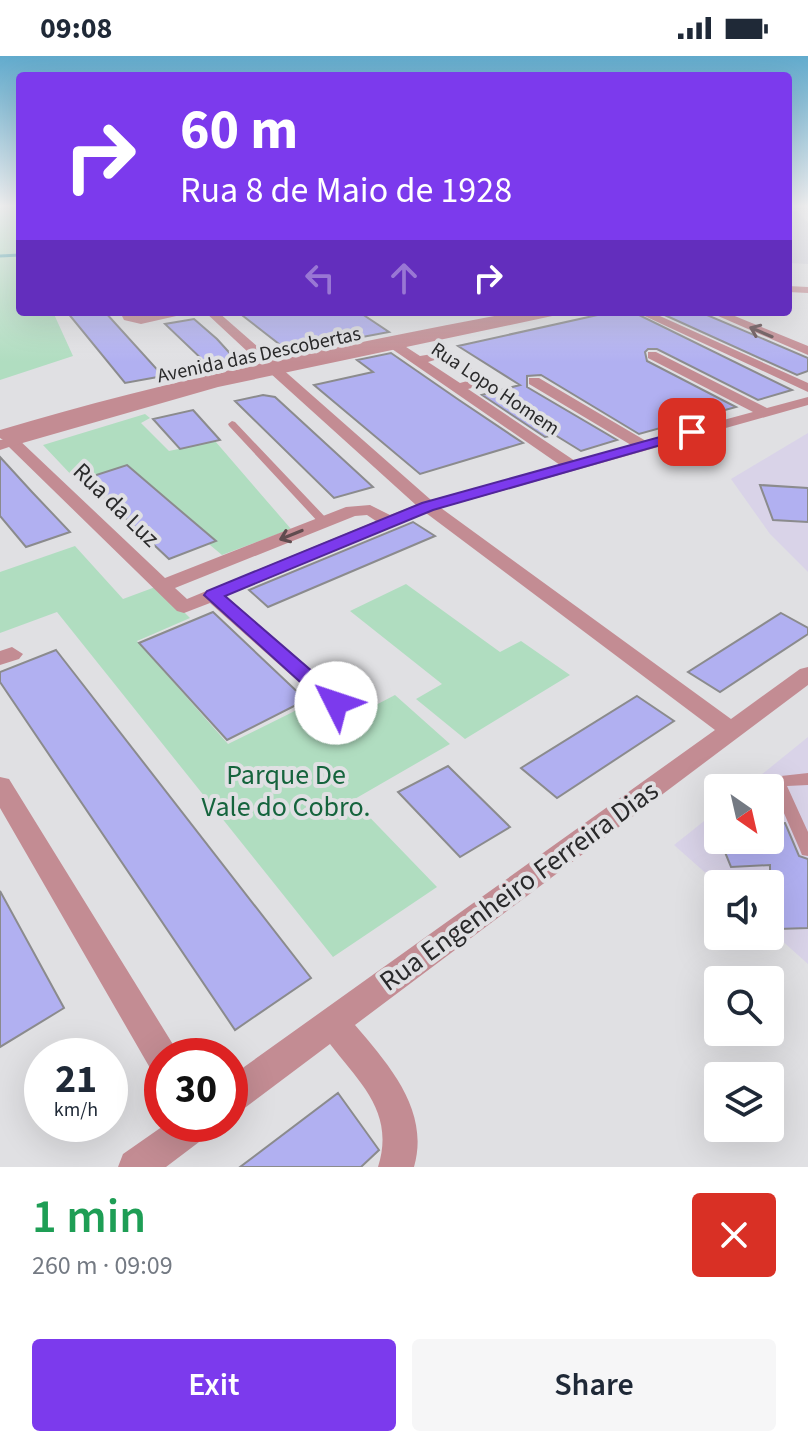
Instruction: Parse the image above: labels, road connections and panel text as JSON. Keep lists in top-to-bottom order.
{
  "streets": {
    "street": [
      "Avenida das Descobertas",
      "Rua Lopo Homem",
      "Rua da Luz",
      "Rua Engenheiro Ferreira Dias"
    ]
  },
  "crossings": [
    ["Avenida das Descobertas", "Rua Lopo Homem"],
    ["Avenida das Descobertas", "Rua da Luz"]
  ],
  "parks": ["Parque De Vale do Cobro."],
  "north": "bottom right",
  "page": {
    "status": "09:08",
    "turn": ["60 m", "Rua 8 de Maio de 1928"],
    "speed": "21 km/h",
    "limit": "30",
    "heading": ["1 min", "260 m · 09:09"],
    "buttons": ["Exit", "Share"]
  }
}
